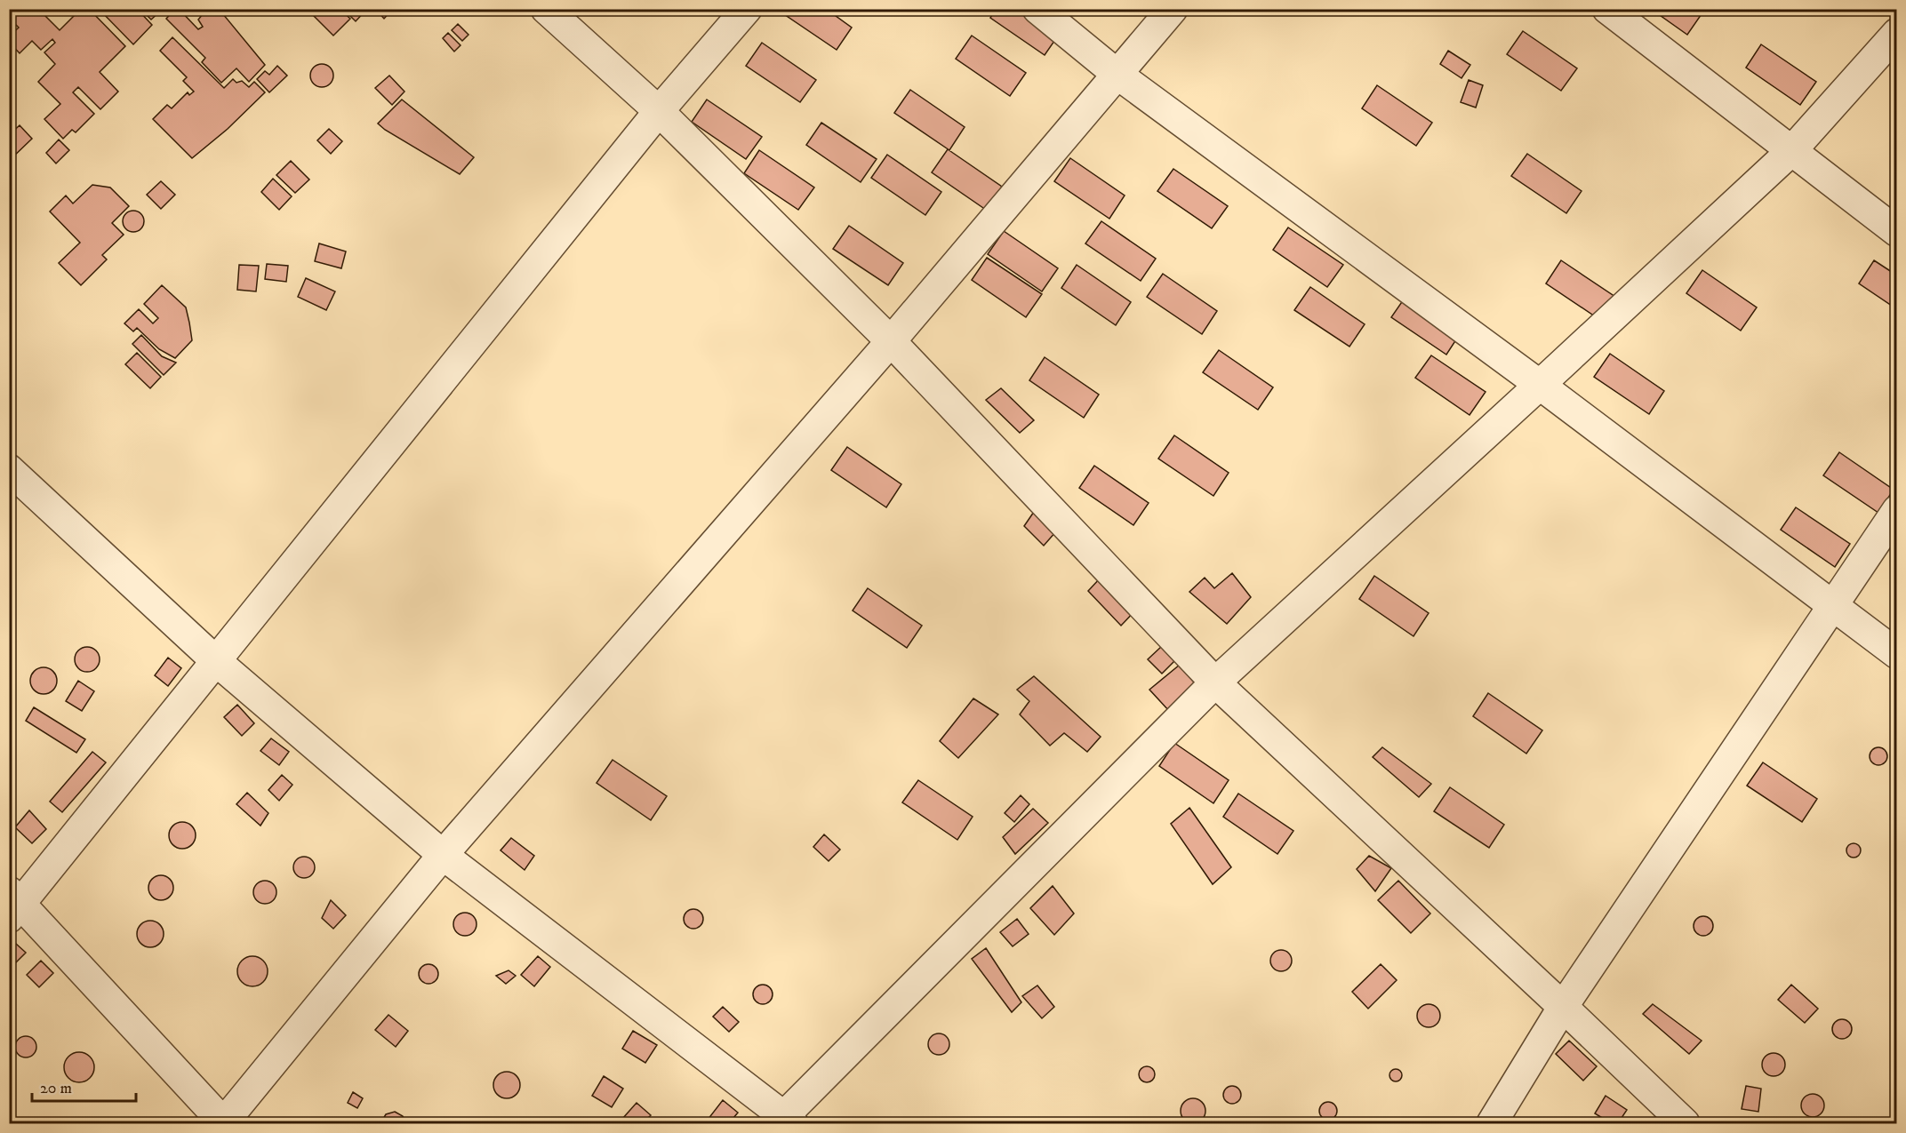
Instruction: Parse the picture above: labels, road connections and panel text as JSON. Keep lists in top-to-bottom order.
{
  "scale_bar": "20 m"
}
